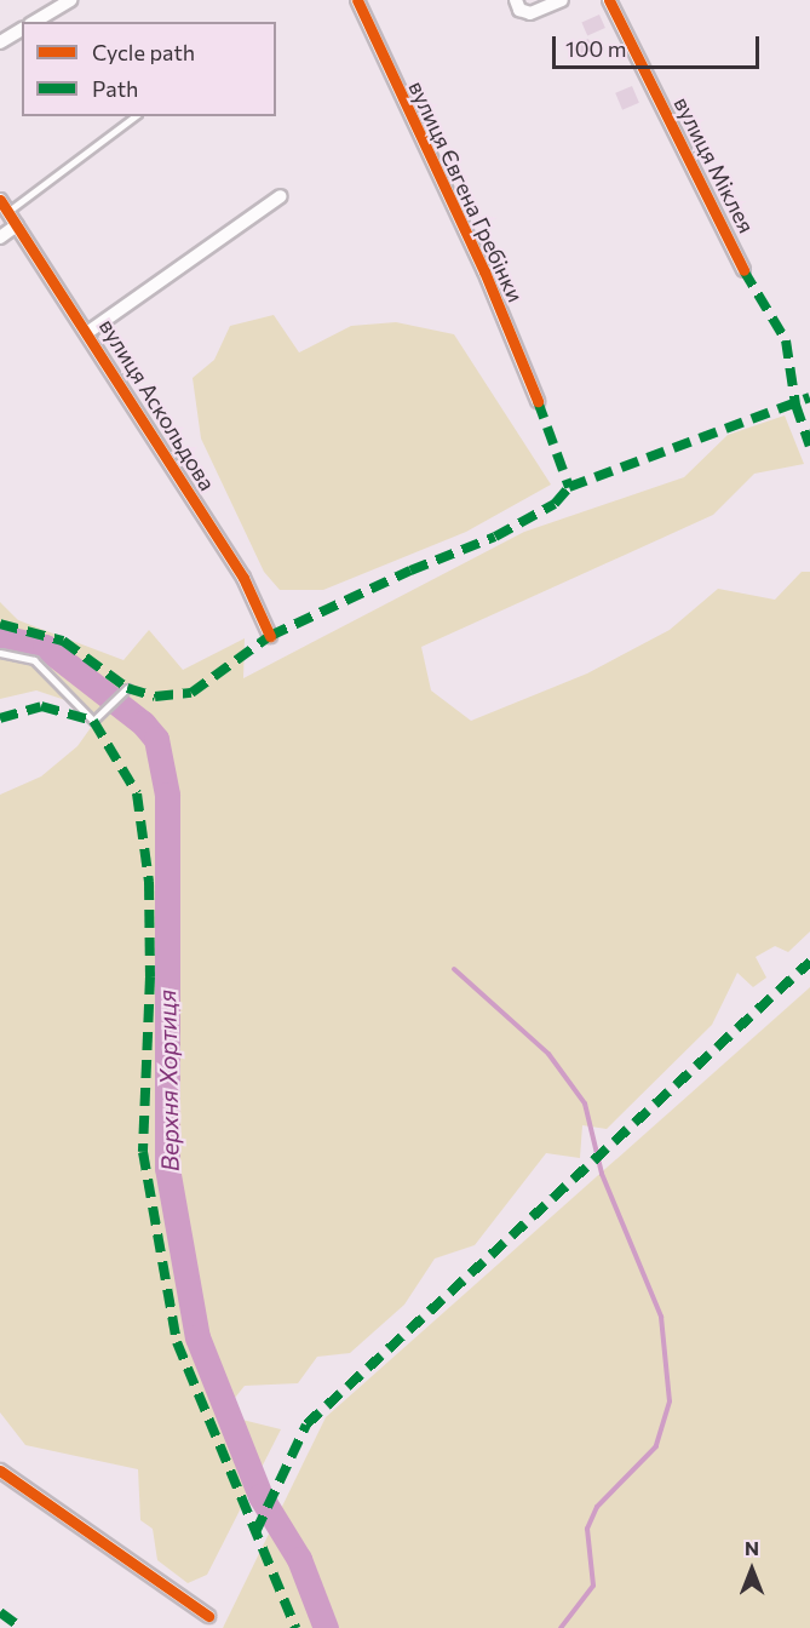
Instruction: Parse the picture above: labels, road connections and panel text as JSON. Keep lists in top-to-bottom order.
{
  "streets": {
    "street": ["вулиця Міклея", "вулиця Євгена Гребінки", "вулиця Аскольдова"]
  },
  "water": ["Верхня Хортиця"],
  "legend": ["Cycle path", "Path"],
  "scale_bar": "100 m",
  "north": "top"
}
